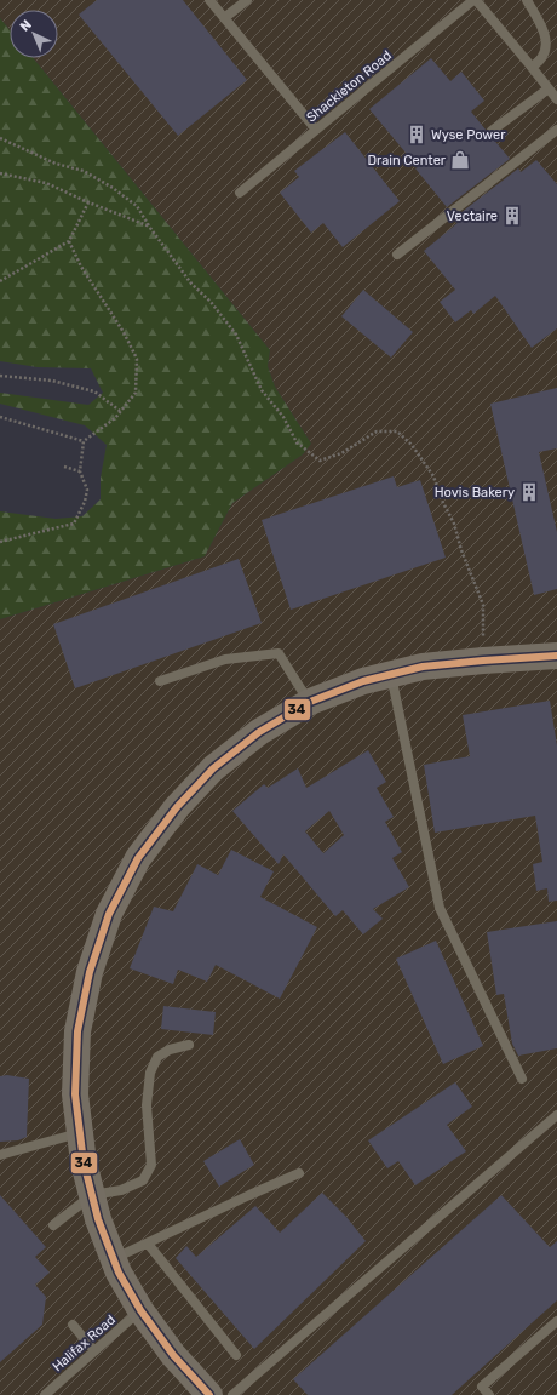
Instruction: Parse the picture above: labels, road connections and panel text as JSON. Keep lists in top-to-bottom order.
{
  "streets": {
    "lane": ["Shackleton Road", "Halifax Road"]
  },
  "places": {
    "building": ["Wyse Power", "Vectaire", "Hovis Bakery"],
    "shop": ["Drain Center"]
  },
  "lines": ["transit line 34"],
  "north": "top left"
}
